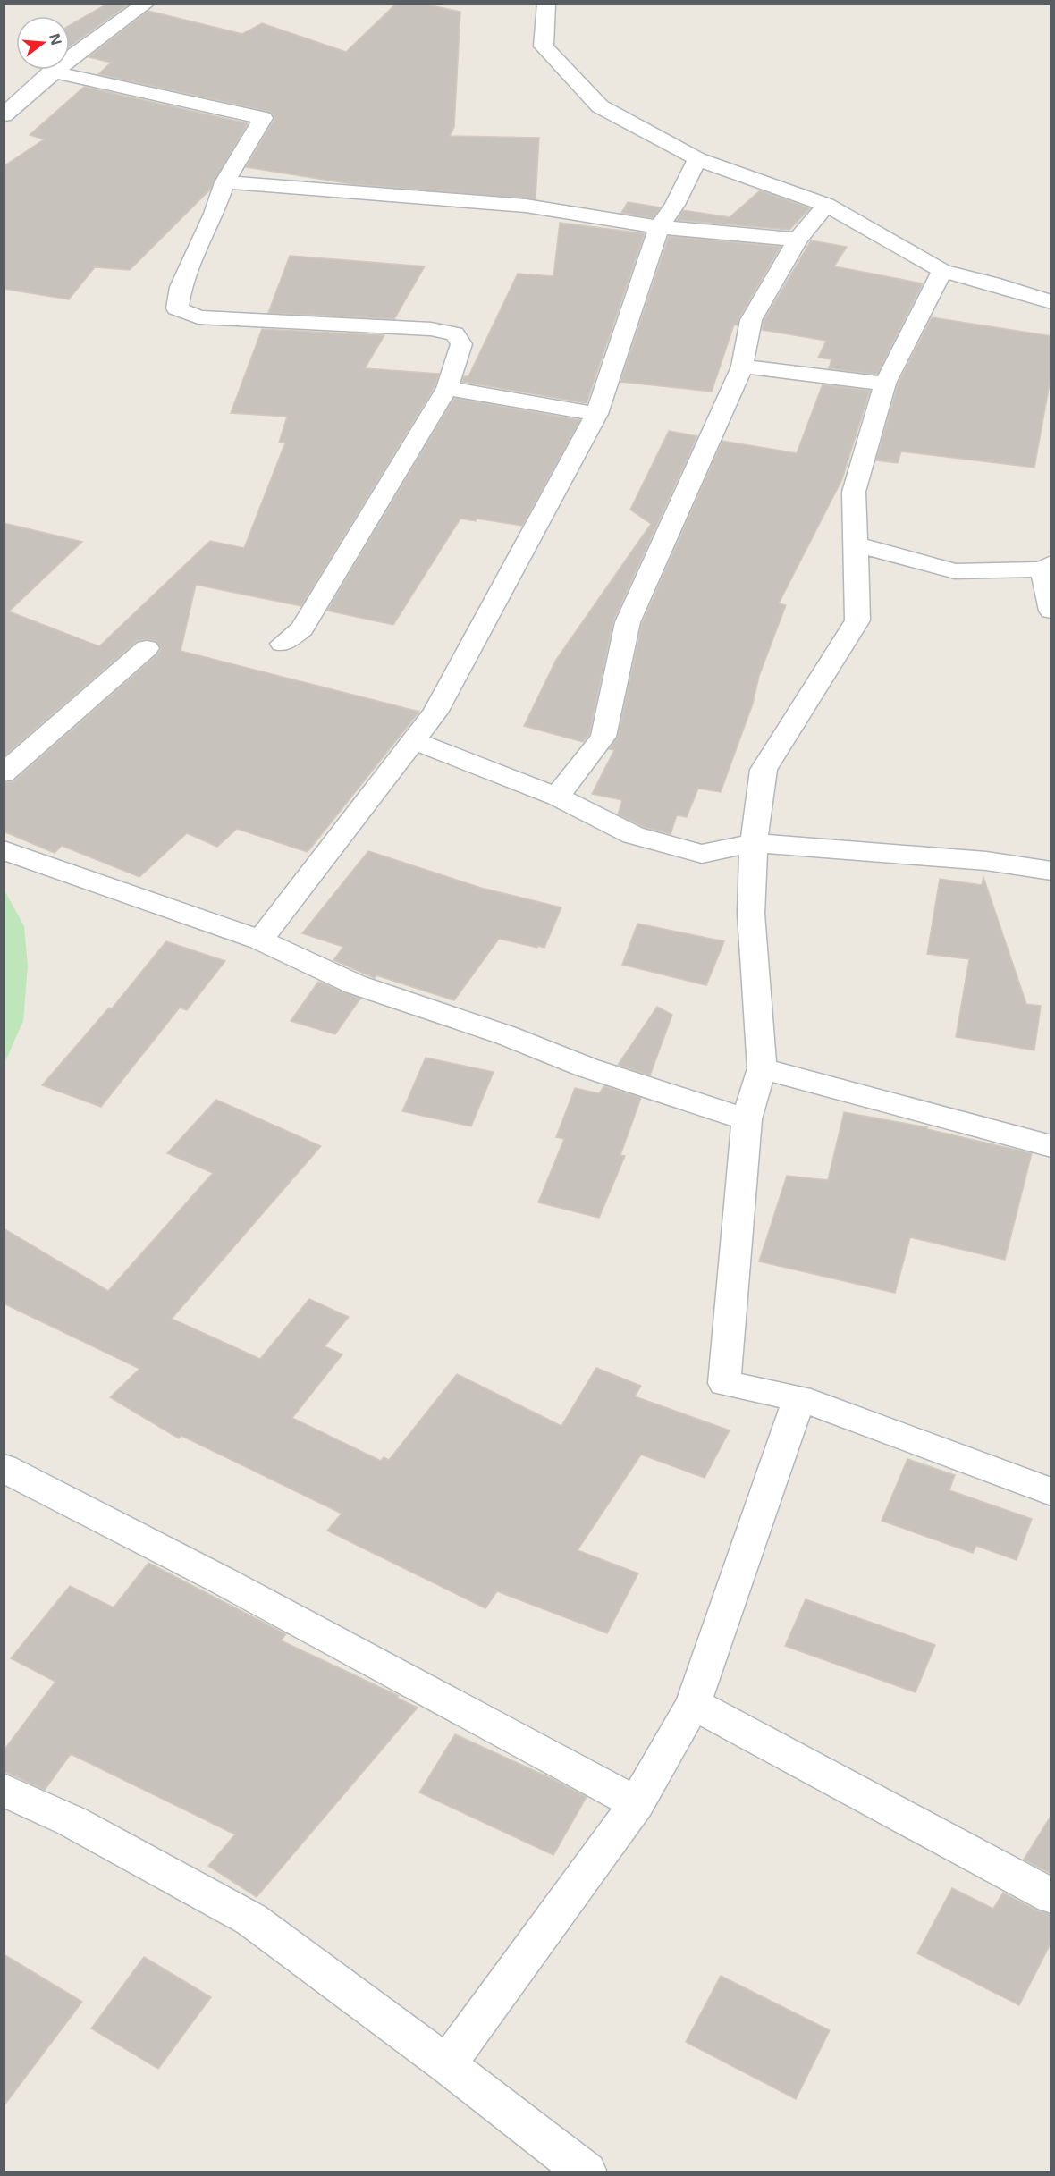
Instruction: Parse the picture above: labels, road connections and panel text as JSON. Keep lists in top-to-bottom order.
{
  "north": "right"
}
